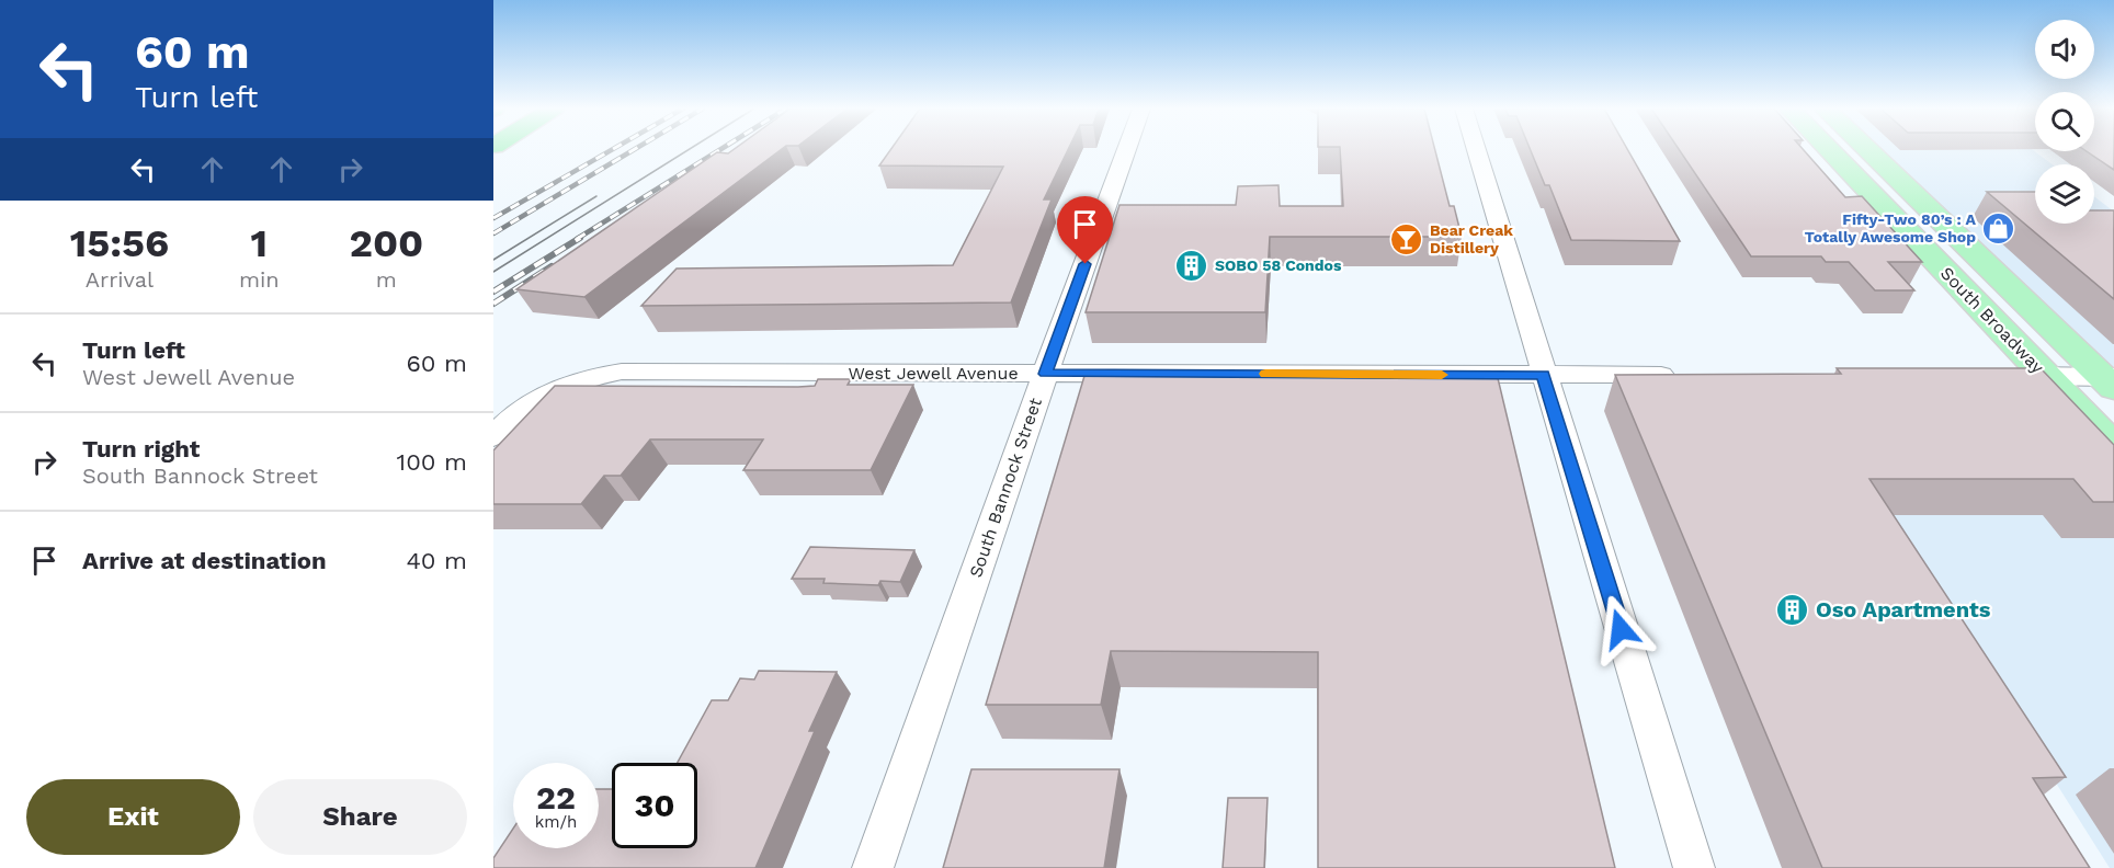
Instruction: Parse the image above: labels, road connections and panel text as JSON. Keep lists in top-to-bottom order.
{
  "streets": {
    "main road": ["South Broadway"],
    "street": ["West Jewell Avenue", "South Bannock Street"]
  },
  "crossings": [
    ["West Jewell Avenue", "South Bannock Street"]
  ],
  "places": {
    "shop": ["Fifty-Two 80’s : A Totally Awesome Shop"],
    "bar": ["Bear Creak Distillery"],
    "building": ["SOBO 58 Condos", "Oso Apartments"]
  },
  "page": {
    "turn": ["60 m", "Turn left"],
    "eta": [
      "15:56",
      "Arrival",
      "1",
      "min",
      "200",
      "m"
    ],
    "list": [
      {
        "name": "Turn left",
        "note": "West Jewell Avenue",
        "value": "60 m"
      },
      {
        "name": "Turn right",
        "note": "South Bannock Street",
        "value": "100 m"
      },
      {
        "name": "Arrive at destination",
        "value": "40 m"
      }
    ],
    "speed": "22 km/h",
    "limit": "30",
    "buttons": ["Exit", "Share"]
  }
}
